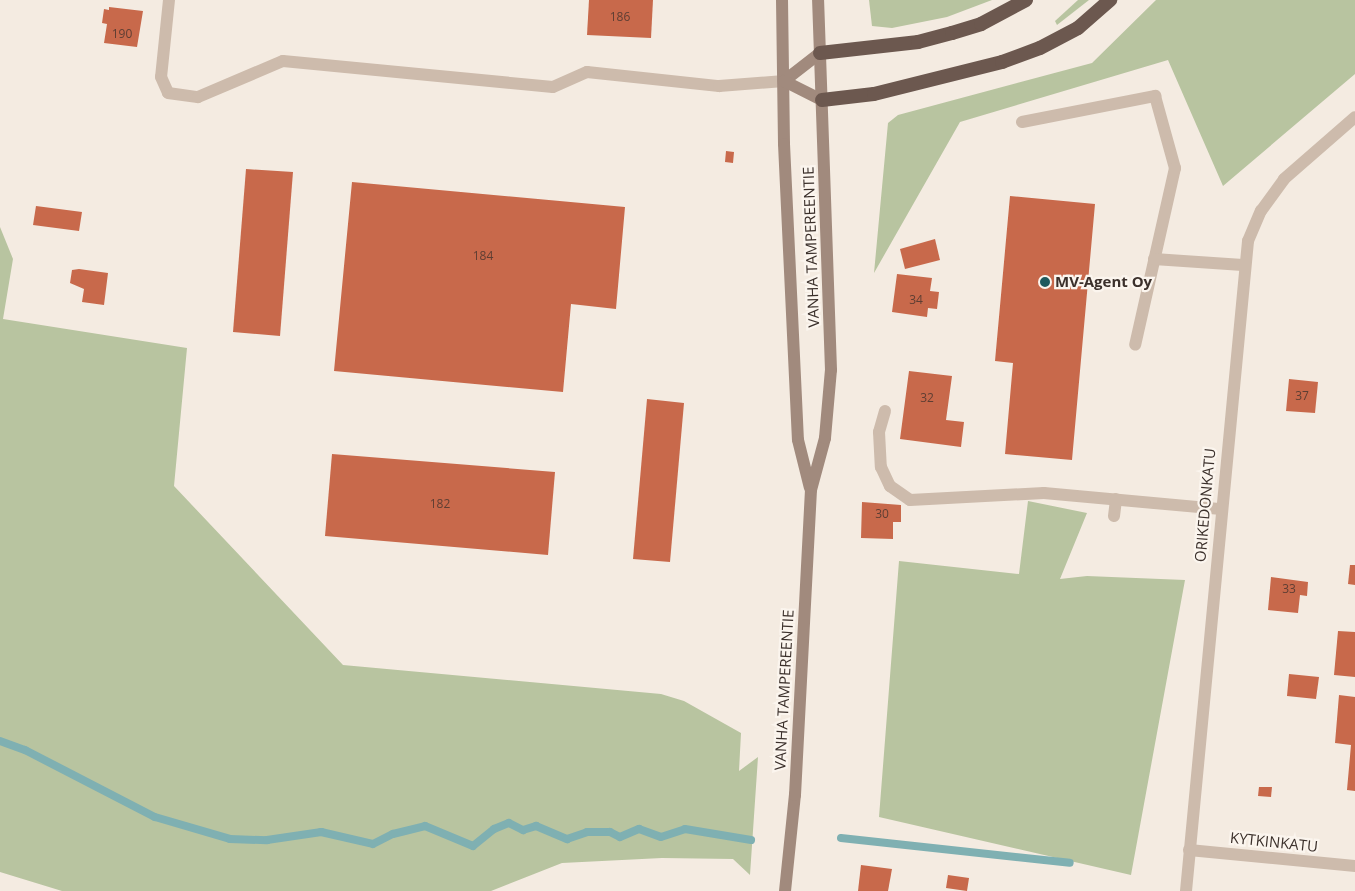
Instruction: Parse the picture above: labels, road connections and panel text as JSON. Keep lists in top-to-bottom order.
{
  "streets": {
    "main road": ["VANHA TAMPEREENTIE"],
    "street": ["ORIKEDONKATU", "KYTKINKATU"]
  },
  "crossings": [
    ["ORIKEDONKATU", "KYTKINKATU"]
  ],
  "places": ["MV-Agent Oy"],
  "house_numbers": [
    "186",
    "190",
    "184",
    "34",
    "37",
    "32",
    "182",
    "30",
    "33"
  ]
}
